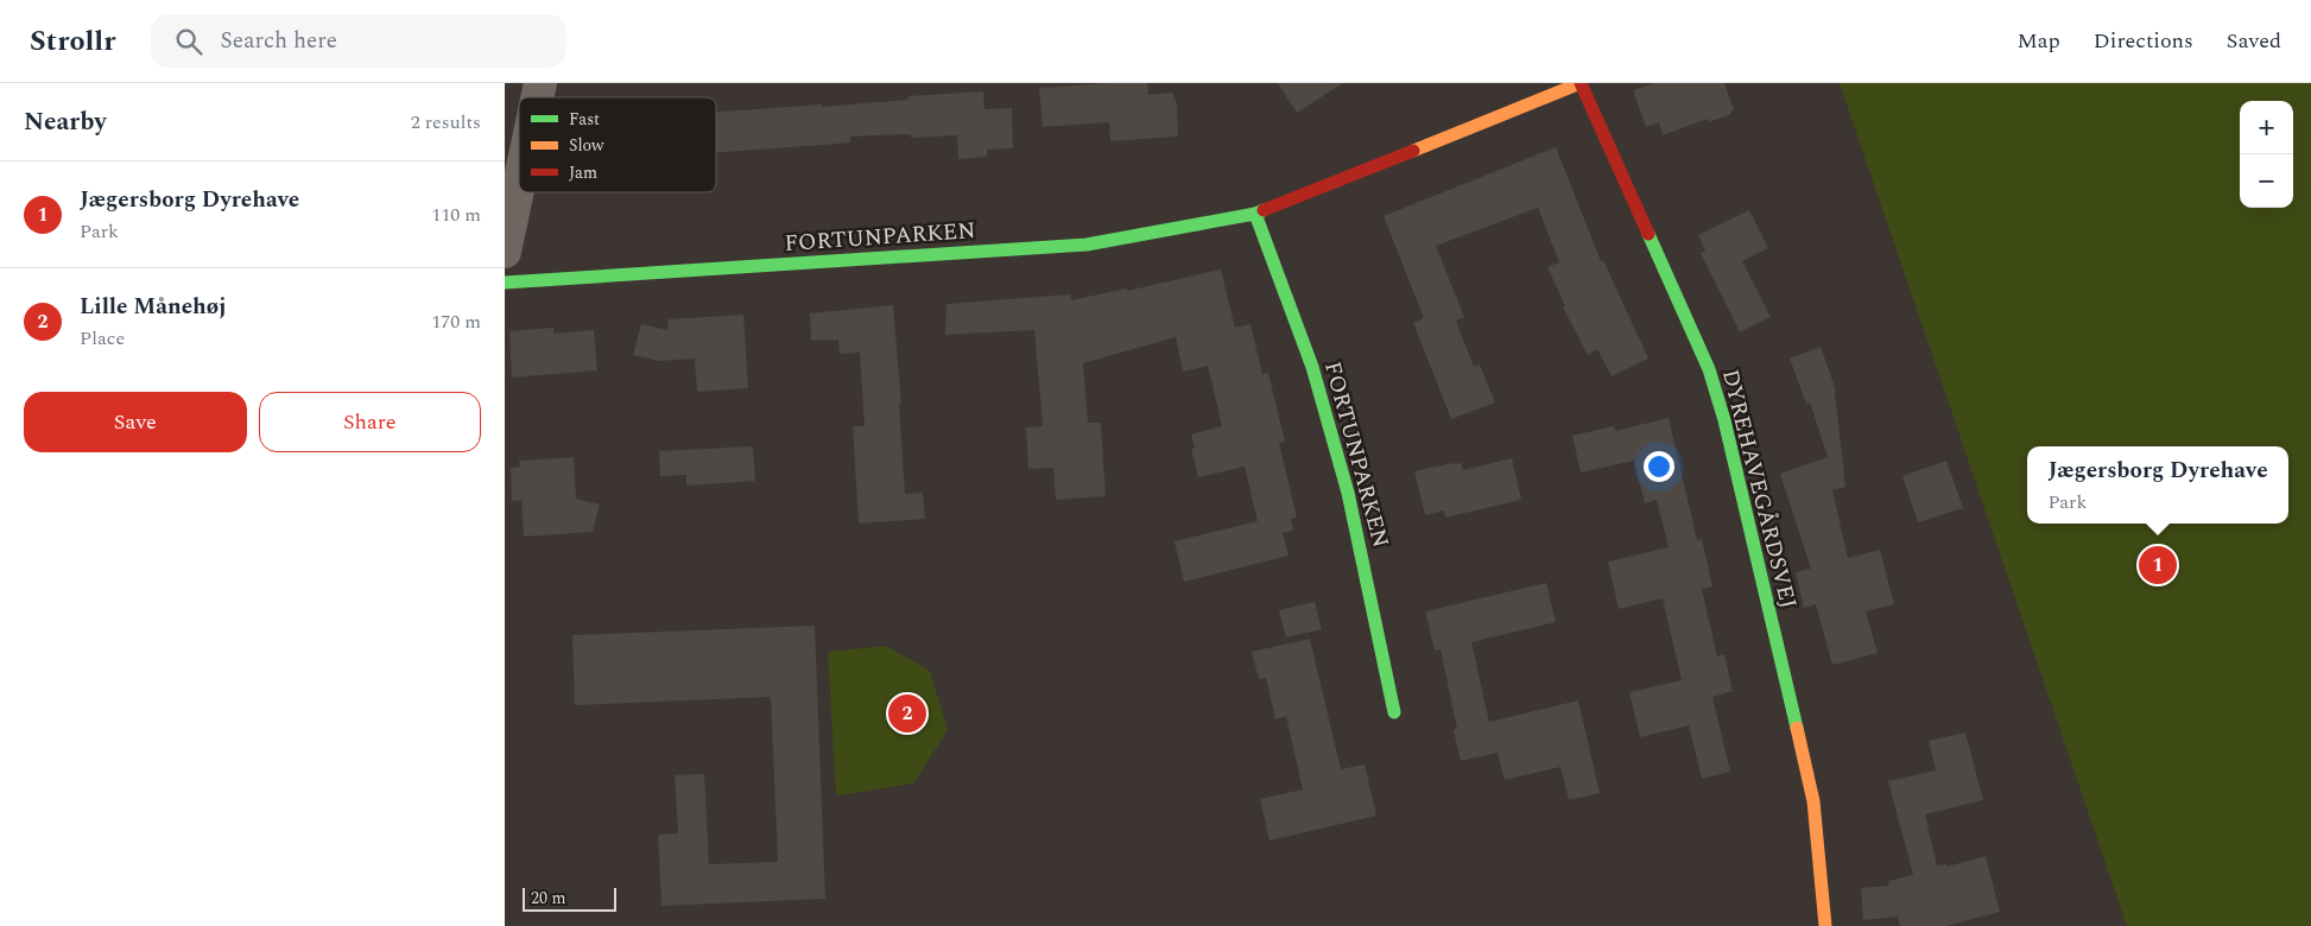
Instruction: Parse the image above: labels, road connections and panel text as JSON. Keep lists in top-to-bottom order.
{
  "streets": {
    "street": ["FORTUNPARKEN", "DYREHAVEGÅRDSVEJ"]
  },
  "crossings": [
    ["FORTUNPARKEN", "DYREHAVEGÅRDSVEJ"]
  ],
  "legend": ["Fast", "Slow", "Jam"],
  "scale_bar": "20 m",
  "page": {
    "header": "Strollr",
    "search": "Search here",
    "nav": ["Map", "Directions", "Saved"],
    "heading": ["Nearby", "2 results"],
    "map_buttons": ["+", "−"],
    "list": [
      {
        "mark": "1",
        "name": "Jægersborg Dyrehave",
        "note": "Park",
        "value": "110 m"
      },
      {
        "mark": "2",
        "name": "Lille Månehøj",
        "note": "Place",
        "value": "170 m"
      }
    ],
    "buttons": ["Save", "Share"],
    "popup": ["Jægersborg Dyrehave", "Park"],
    "pins": ["1", "2"],
    "scale": "20 m"
  }
}
